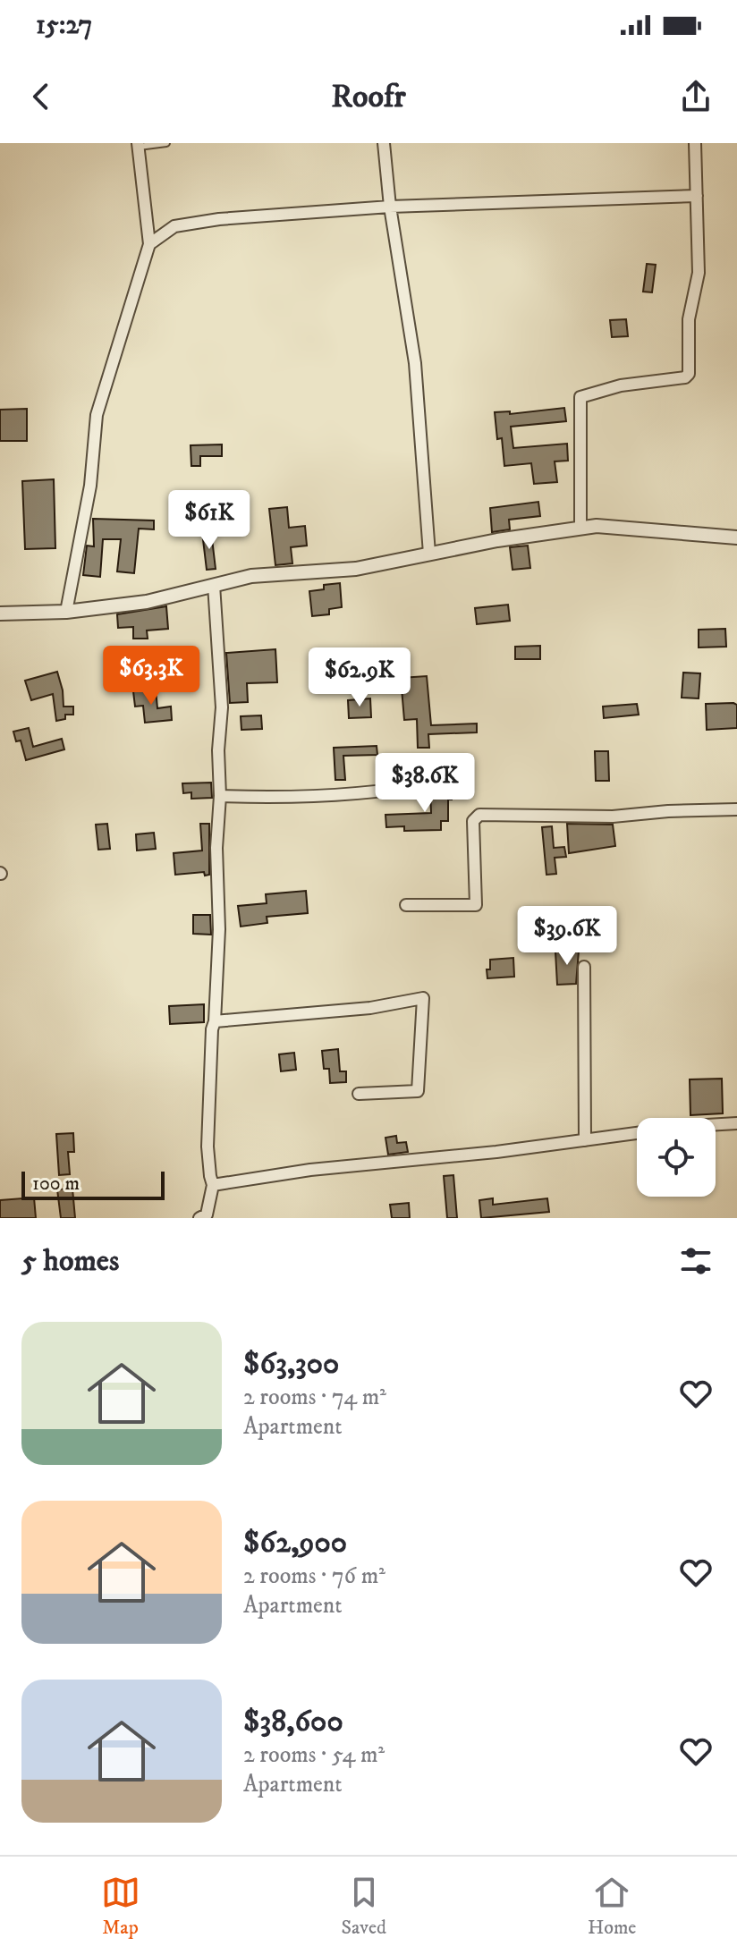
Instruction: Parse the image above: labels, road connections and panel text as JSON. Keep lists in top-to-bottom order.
{
  "scale_bar": "100 m",
  "page": {
    "status": "15:27",
    "header": "Roofr",
    "price": [
      "$61K",
      "$63.3K",
      "$62.9K",
      "$38.6K",
      "$39.6K"
    ],
    "scale": "100 m",
    "heading": "5 homes",
    "list": [
      {
        "name": "$63,300",
        "note": "2 rooms · 74 m² · Apartment"
      },
      {
        "name": "$62,900",
        "note": "2 rooms · 76 m² · Apartment"
      },
      {
        "name": "$38,600",
        "note": "2 rooms · 54 m² · Apartment"
      }
    ],
    "tabs": ["Map", "Saved", "Home"]
  }
}
